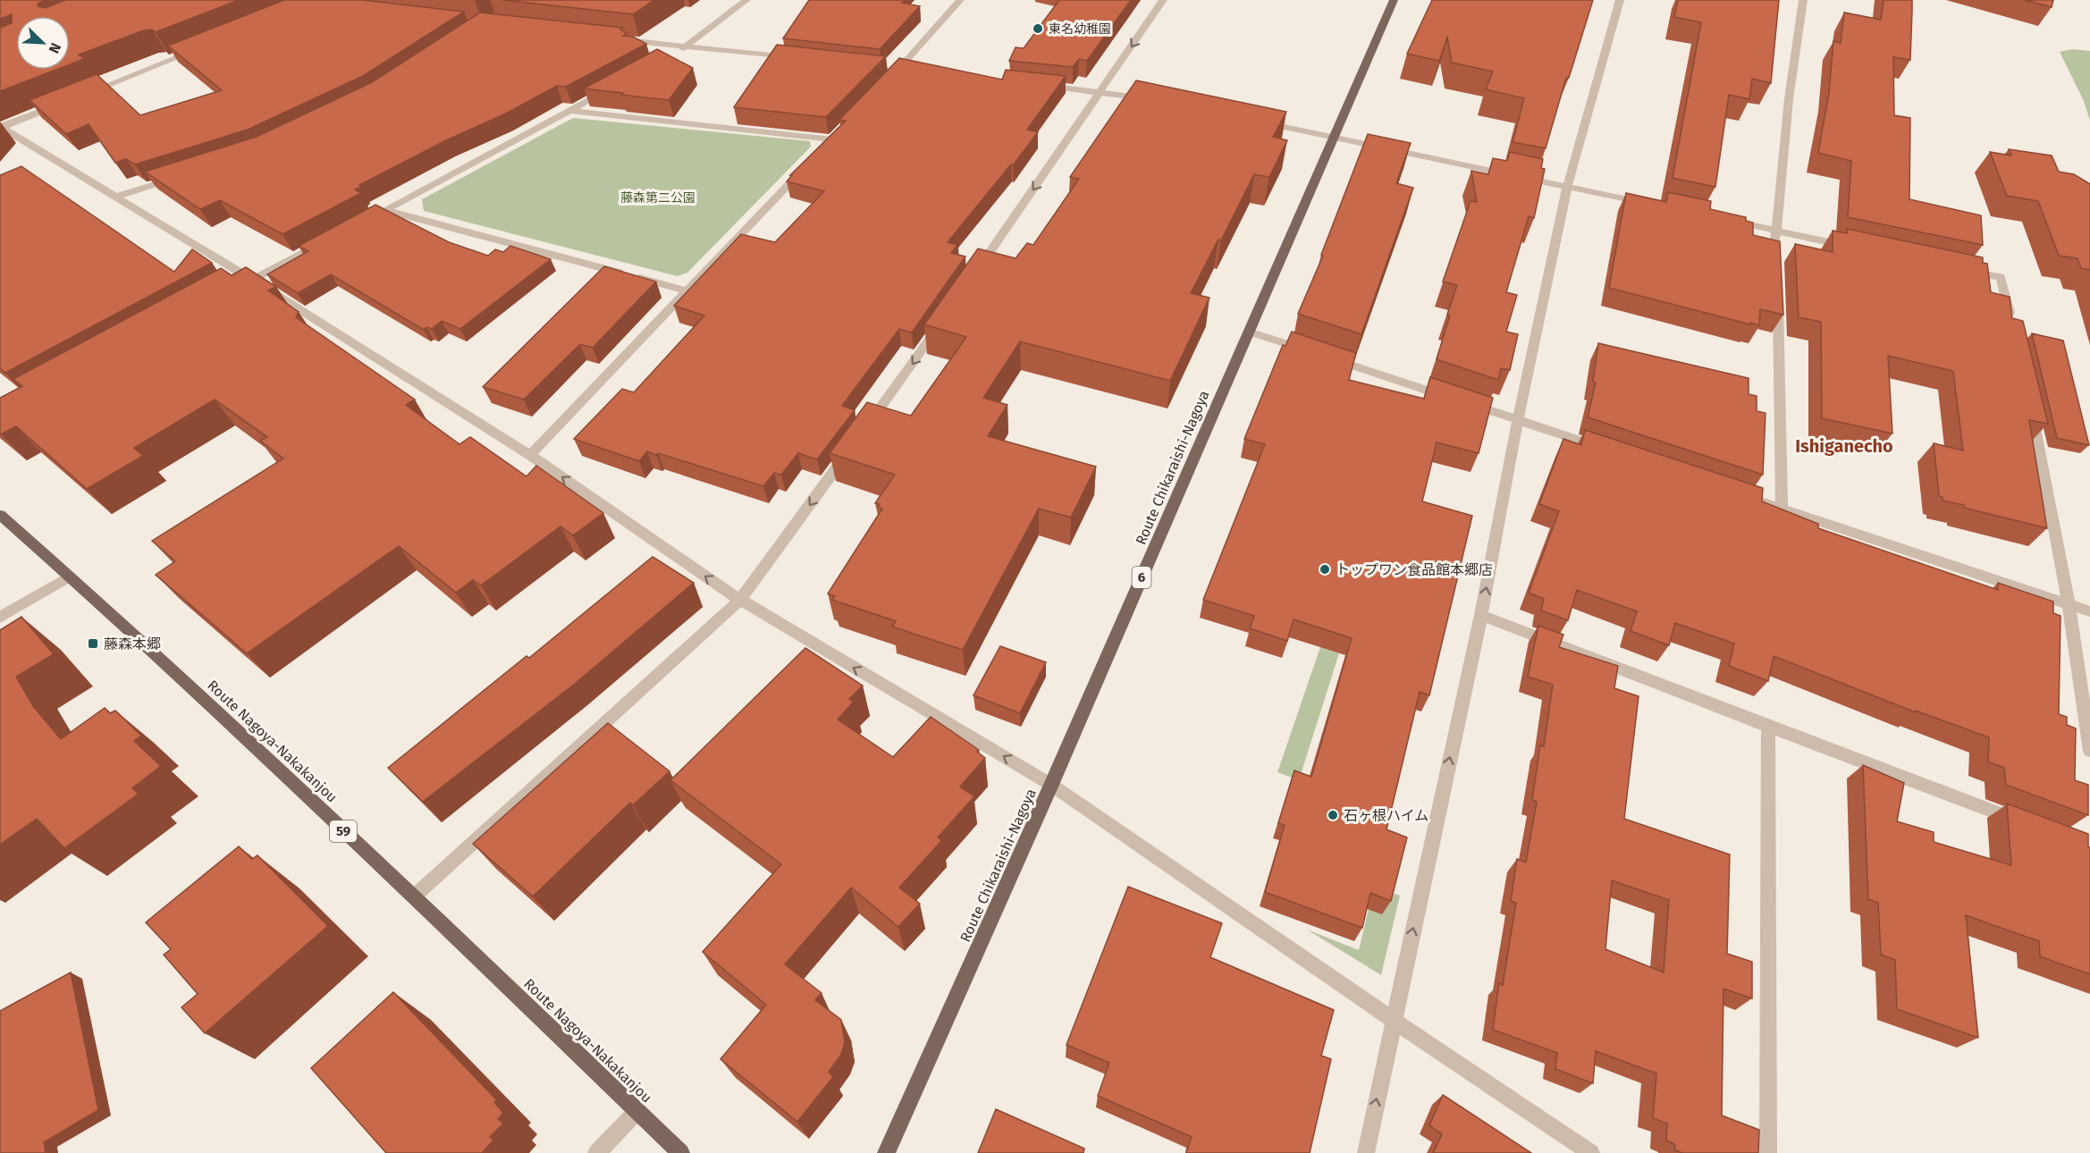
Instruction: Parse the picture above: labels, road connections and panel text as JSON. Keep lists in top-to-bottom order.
{
  "streets": {
    "main road": [
      "Route Chikaraishi-Nagoya",
      "6",
      "Route Nagoya-Nakakanjou",
      "59"
    ]
  },
  "districts": ["Ishiganecho"],
  "parks": ["藤森第二公園"],
  "places": {
    "other": ["東名幼稚園", "トップワン食品館本郷店", "石ヶ根ハイム"],
    "transit": ["藤森本郷"]
  },
  "north": "bottom right"
}
